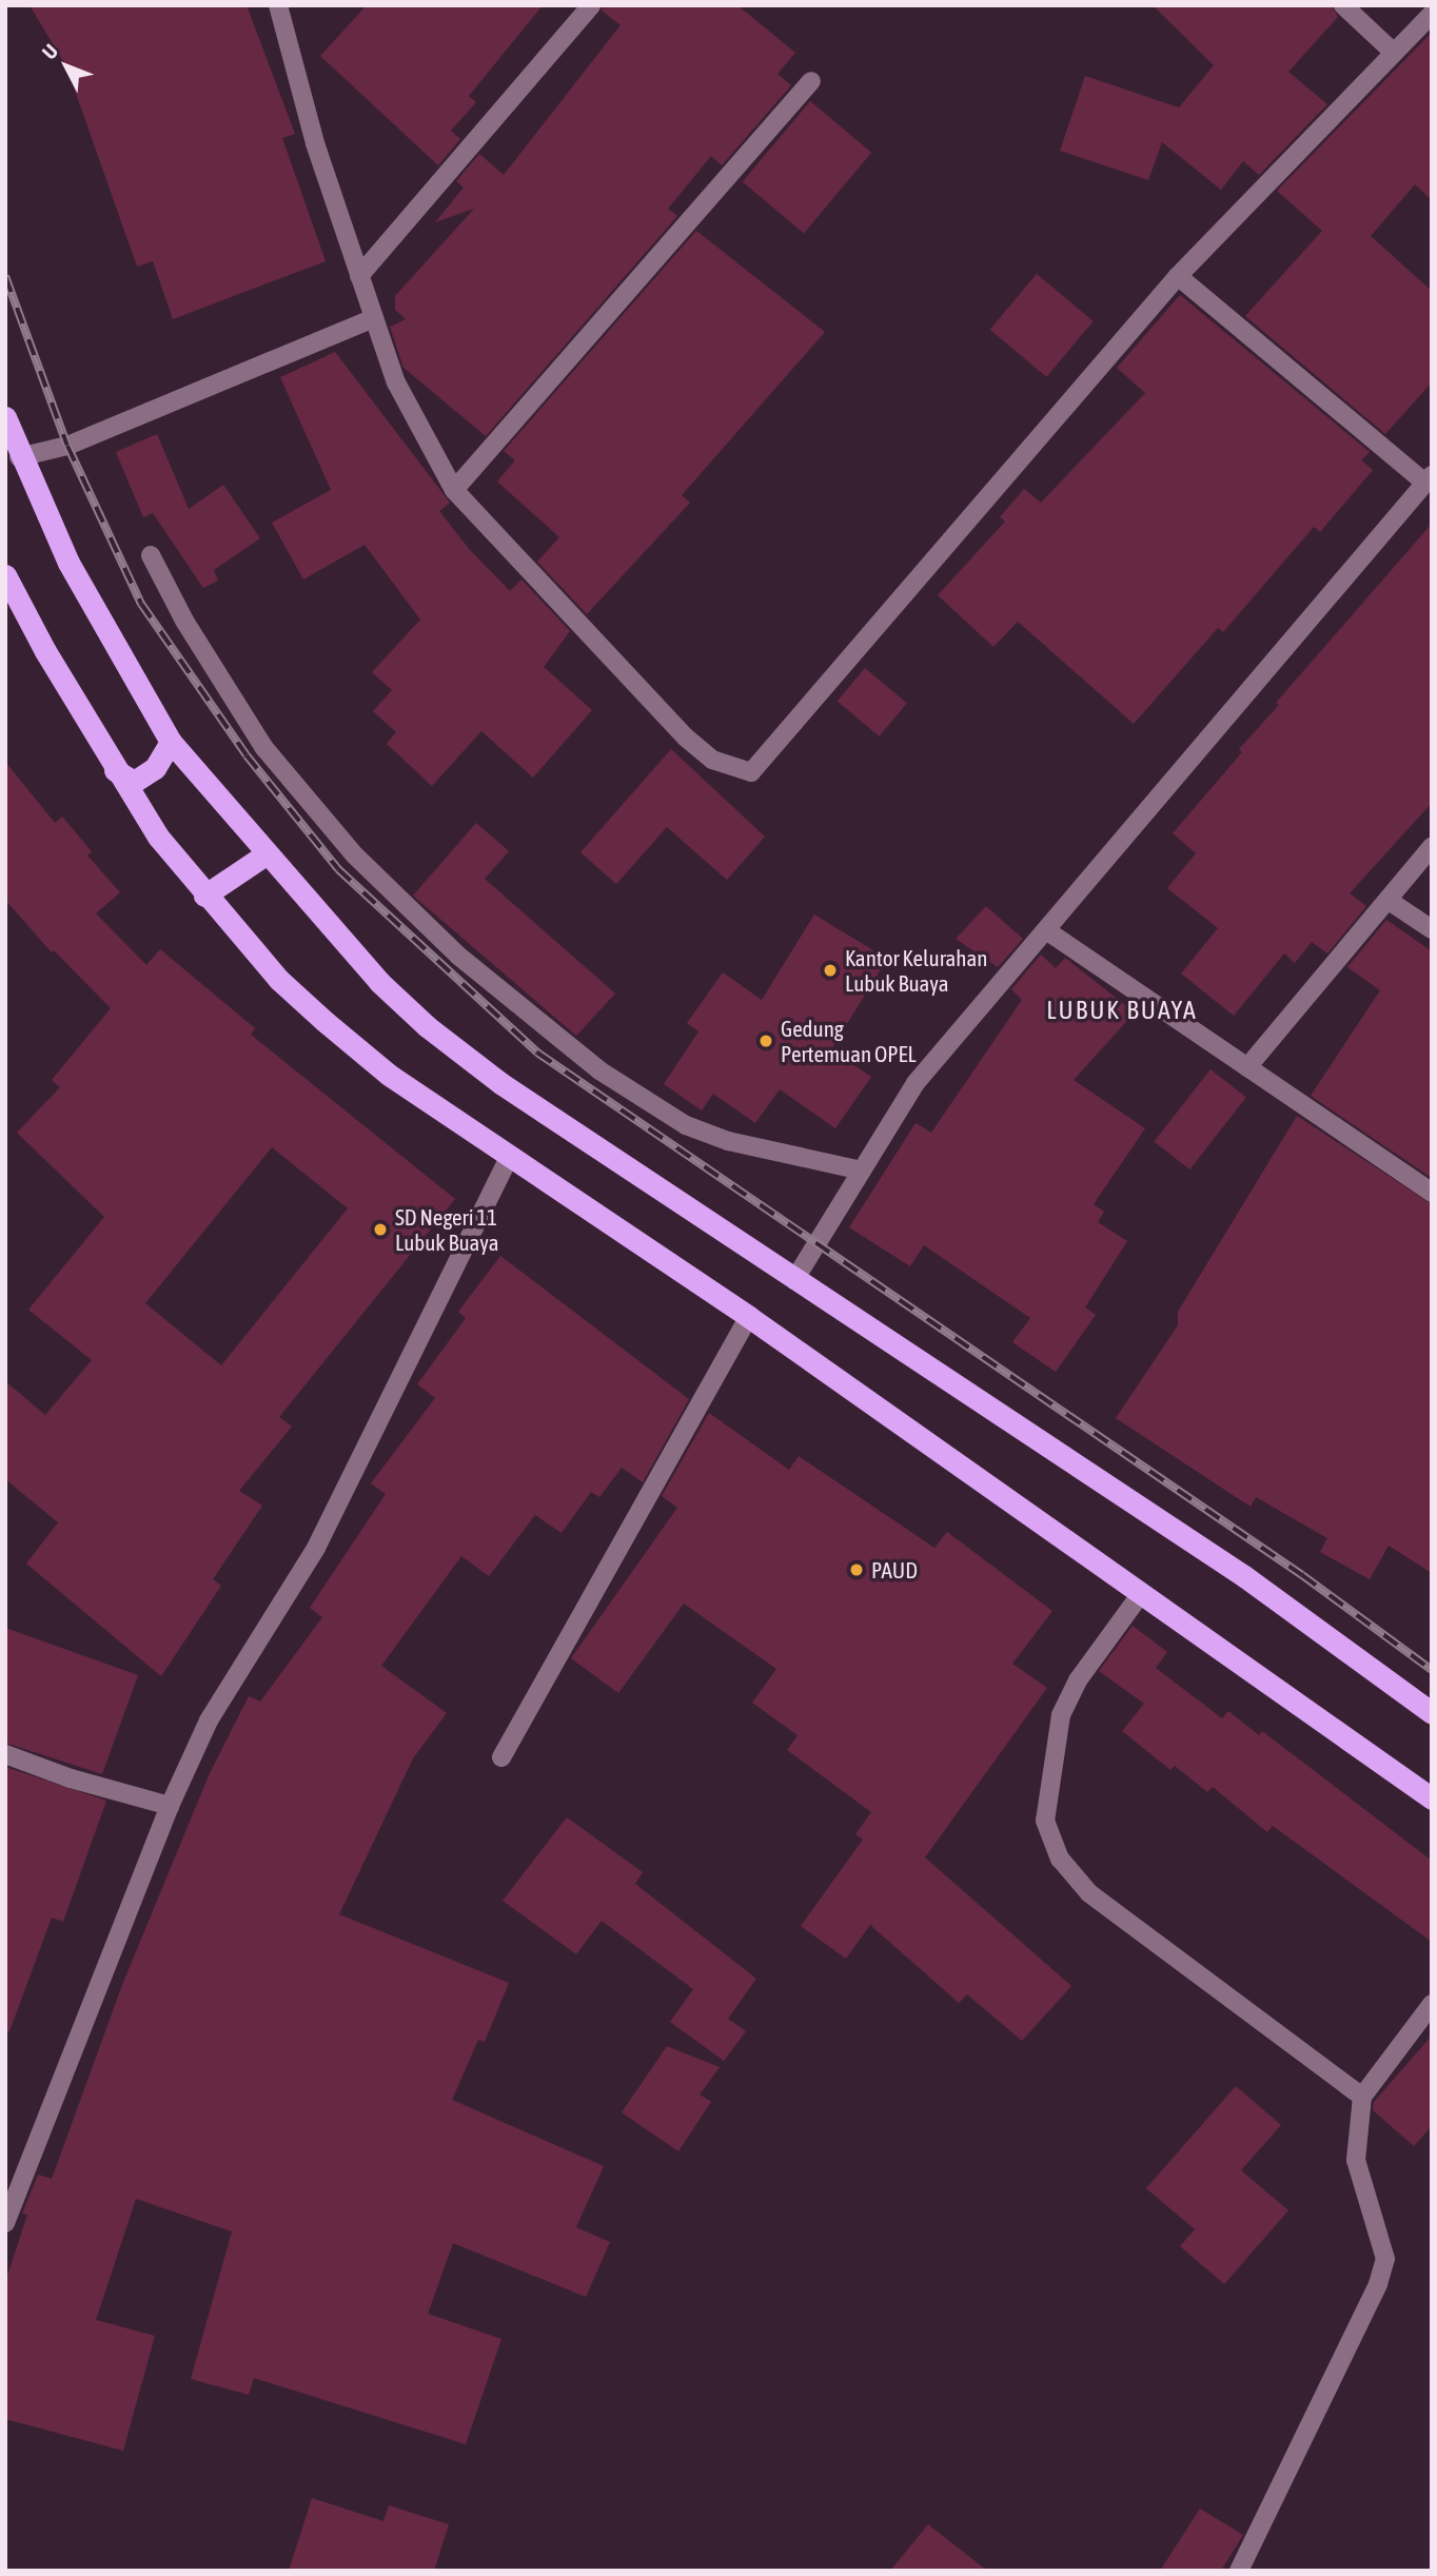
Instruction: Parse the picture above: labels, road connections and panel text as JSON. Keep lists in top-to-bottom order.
{
  "districts": ["LUBUK BUAYA"],
  "places": [
    "Kantor Kelurahan Lubuk Buaya",
    "Gedung Pertemuan OPEL",
    "SD Negeri 11 Lubuk Buaya",
    "PAUD"
  ],
  "north": "top left"
}
